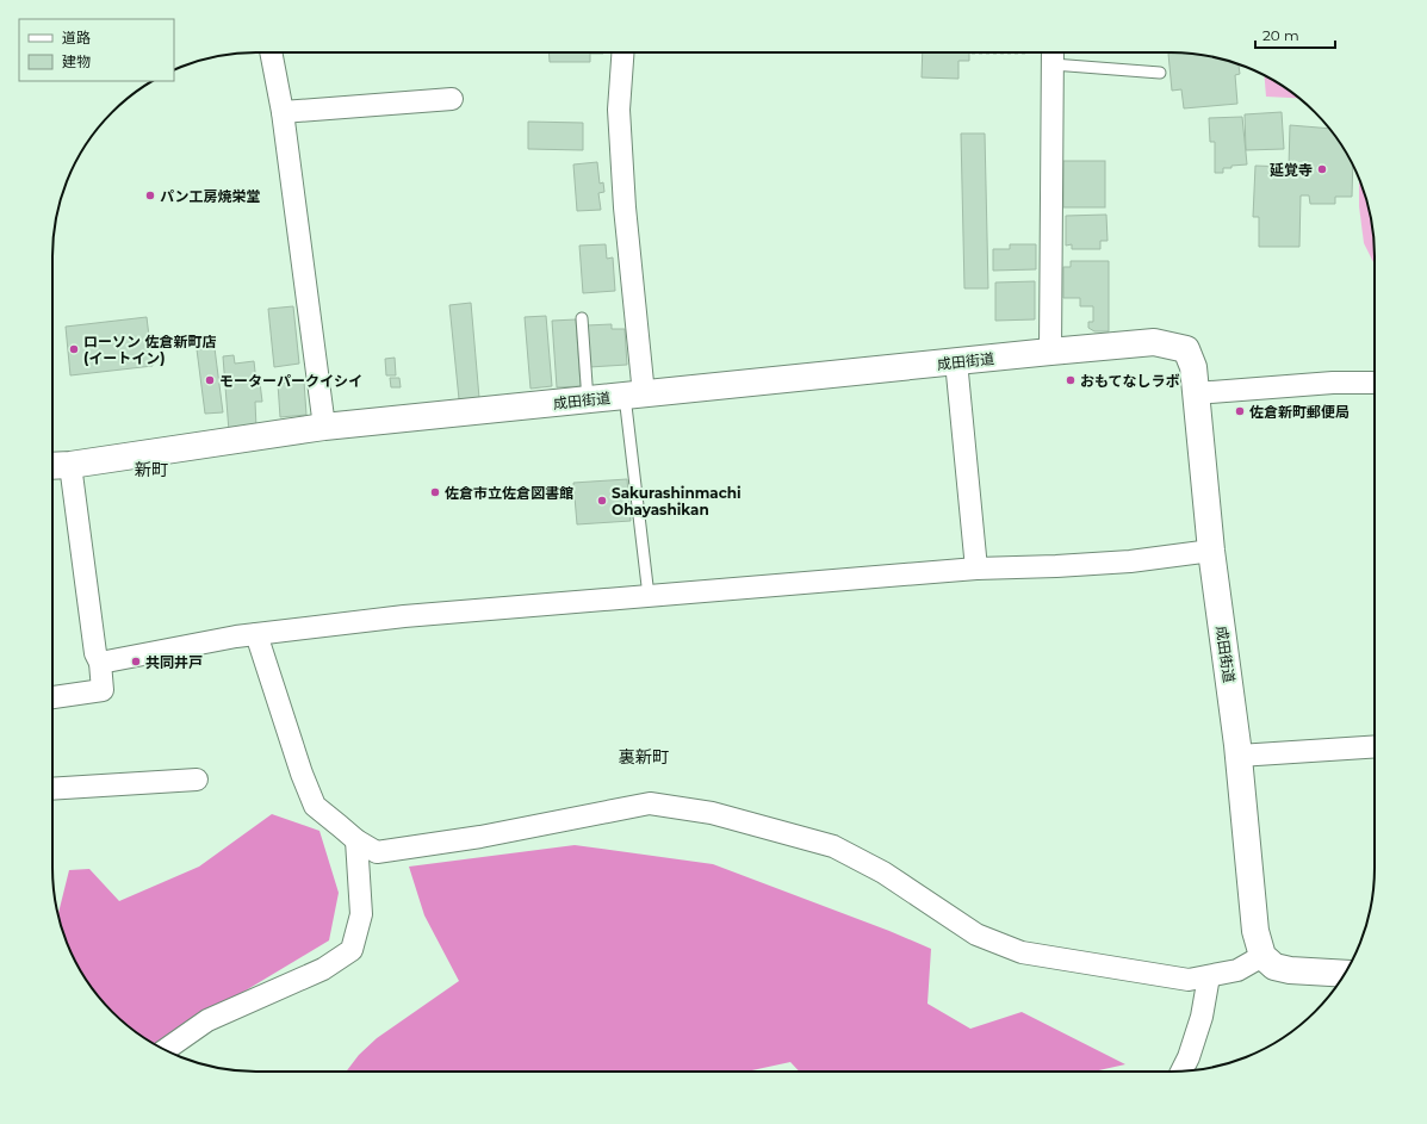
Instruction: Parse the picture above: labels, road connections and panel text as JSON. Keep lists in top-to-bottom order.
{
  "streets": {
    "street": ["成田街道"]
  },
  "districts": ["新町", "裏新町"],
  "places": [
    "延覚寺",
    "パン工房焼栄堂",
    "ローソン 佐倉新町店 (イートイン)",
    "モーターパークイシイ",
    "おもてなしラボ",
    "佐倉新町郵便局",
    "佐倉市立佐倉図書館",
    "Sakurashinmachi Ohayashikan",
    "共同井戸"
  ],
  "legend": ["道路", "建物"],
  "scale_bar": "20 m"
}
